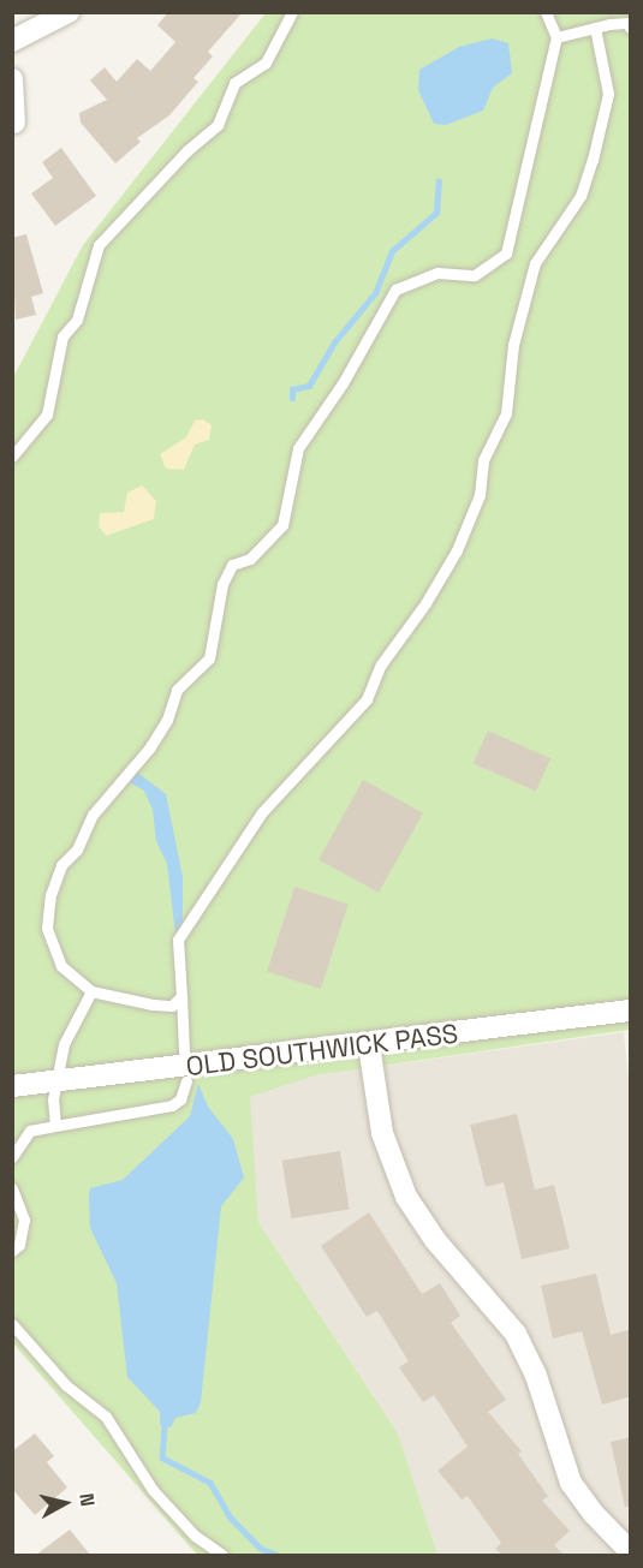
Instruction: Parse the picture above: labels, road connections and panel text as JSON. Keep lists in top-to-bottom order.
{
  "streets": {
    "street": ["OLD SOUTHWICK PASS"]
  },
  "north": "right"
}
